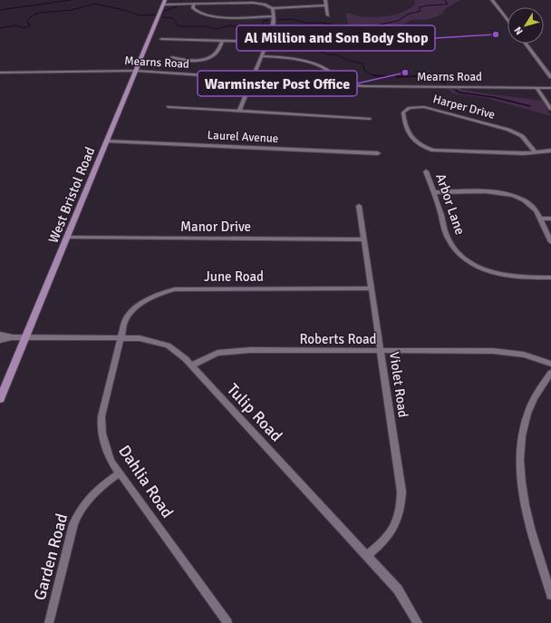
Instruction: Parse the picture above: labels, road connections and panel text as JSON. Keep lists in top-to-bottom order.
{
  "streets": {
    "main road": ["West Bristol Road"],
    "street": [
      "Mearns Road",
      "Harper Drive",
      "Laurel Avenue",
      "Arbor Lane",
      "Manor Drive",
      "June Road",
      "Roberts Road",
      "Violet Road",
      "Tulip Road",
      "Dahlia Road",
      "Garden Road"
    ]
  },
  "crossings": [
    ["Mearns Road", "West Bristol Road"],
    ["Laurel Avenue", "West Bristol Road"],
    ["West Bristol Road", "Manor Drive"],
    ["West Bristol Road", "Tulip Road"],
    ["Manor Drive", "Violet Road"],
    ["June Road", "Violet Road"],
    ["June Road", "Tulip Road"],
    ["June Road", "Dahlia Road"],
    ["Roberts Road", "Violet Road"],
    ["Roberts Road", "Tulip Road"],
    ["Violet Road", "Tulip Road"],
    ["Tulip Road", "Dahlia Road"],
    ["Dahlia Road", "Garden Road"]
  ],
  "places": ["Al Million and Son Body Shop", "Warminster Post Office"],
  "north": "bottom left"
}
